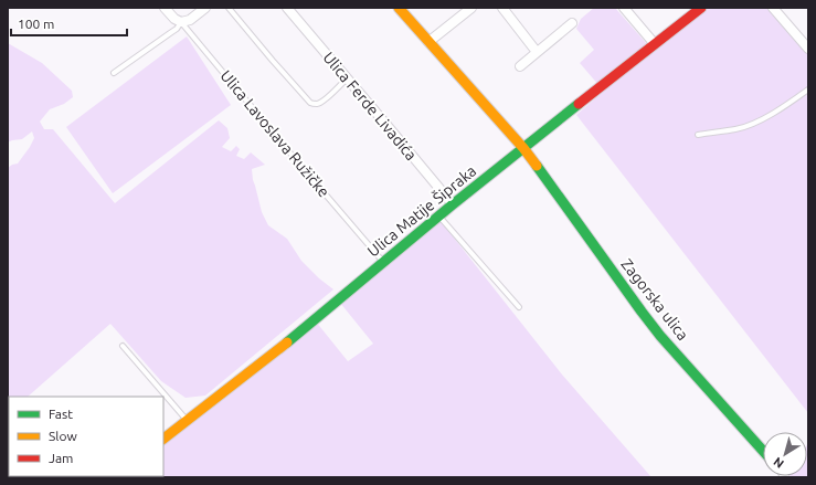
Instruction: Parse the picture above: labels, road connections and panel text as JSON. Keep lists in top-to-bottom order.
{
  "streets": {
    "street": [
      "Ulica Ferde Livadića",
      "Ulica Lavoslava Ružičke",
      "Ulica Matije Šipraka",
      "Zagorska ulica"
    ]
  },
  "crossings": [
    ["Ulica Ferde Livadića", "Ulica Matije Šipraka"],
    ["Ulica Lavoslava Ružičke", "Ulica Matije Šipraka"],
    ["Ulica Matije Šipraka", "Zagorska ulica"]
  ],
  "legend": ["Fast", "Slow", "Jam"],
  "scale_bar": "100 m",
  "north": "bottom left"
}
